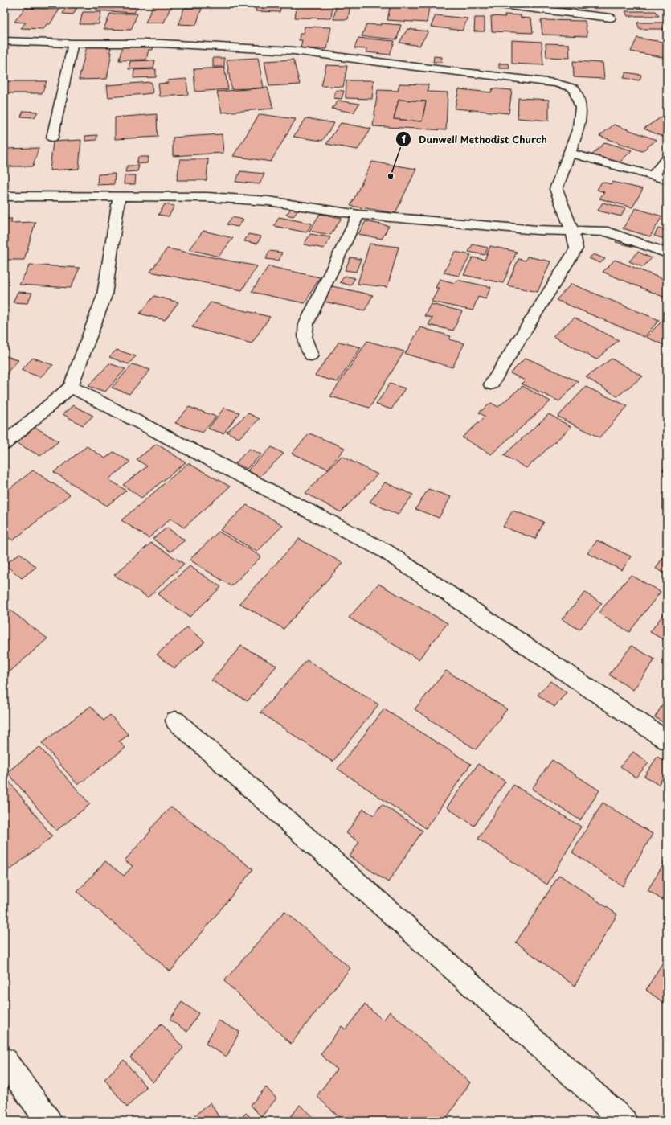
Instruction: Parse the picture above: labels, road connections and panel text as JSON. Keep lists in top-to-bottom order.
{
  "places": ["Dunwell Methodist Church"]
}
